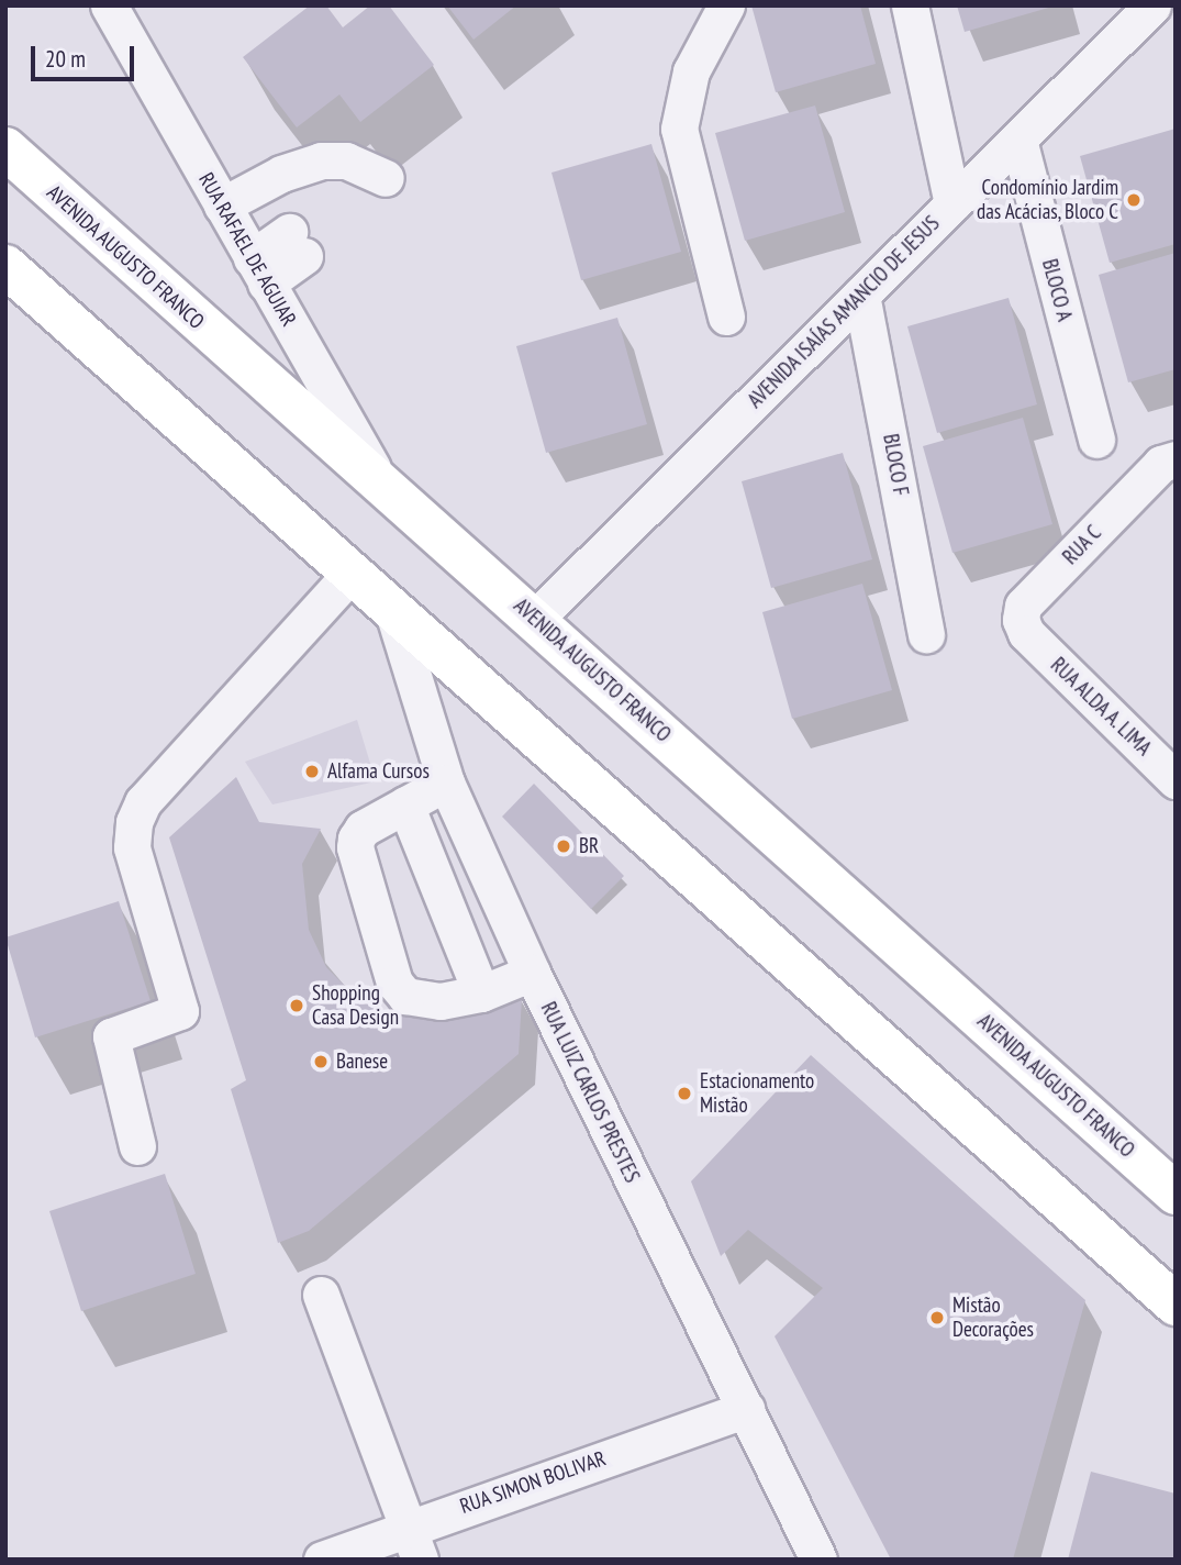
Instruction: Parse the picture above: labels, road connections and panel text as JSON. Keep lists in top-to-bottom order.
{
  "streets": {
    "main road": ["AVENIDA AUGUSTO FRANCO"],
    "street": [
      "RUA RAFAEL DE AGUIAR",
      "BLOCO A",
      "AVENIDA ISAÍAS AMANCIO DE JESUS",
      "BLOCO F",
      "RUA C",
      "RUA ALDA A. LIMA",
      "RUA LUIZ CARLOS PRESTES",
      "RUA SIMON BOLIVAR"
    ]
  },
  "crossings": [
    ["RUA RAFAEL DE AGUIAR", "AVENIDA AUGUSTO FRANCO"],
    ["AVENIDA AUGUSTO FRANCO", "AVENIDA ISAÍAS AMANCIO DE JESUS"],
    ["BLOCO A", "AVENIDA ISAÍAS AMANCIO DE JESUS"],
    ["AVENIDA ISAÍAS AMANCIO DE JESUS", "BLOCO F"],
    ["RUA C", "RUA ALDA A. LIMA"],
    ["RUA LUIZ CARLOS PRESTES", "RUA SIMON BOLIVAR"]
  ],
  "places": [
    "Condomínio Jardim das Acácias, Bloco C",
    "Alfama Cursos",
    "BR",
    "Shopping Casa Design",
    "Banese",
    "Estacionamento Mistão",
    "Mistão Decorações"
  ],
  "scale_bar": "20 m"
}
